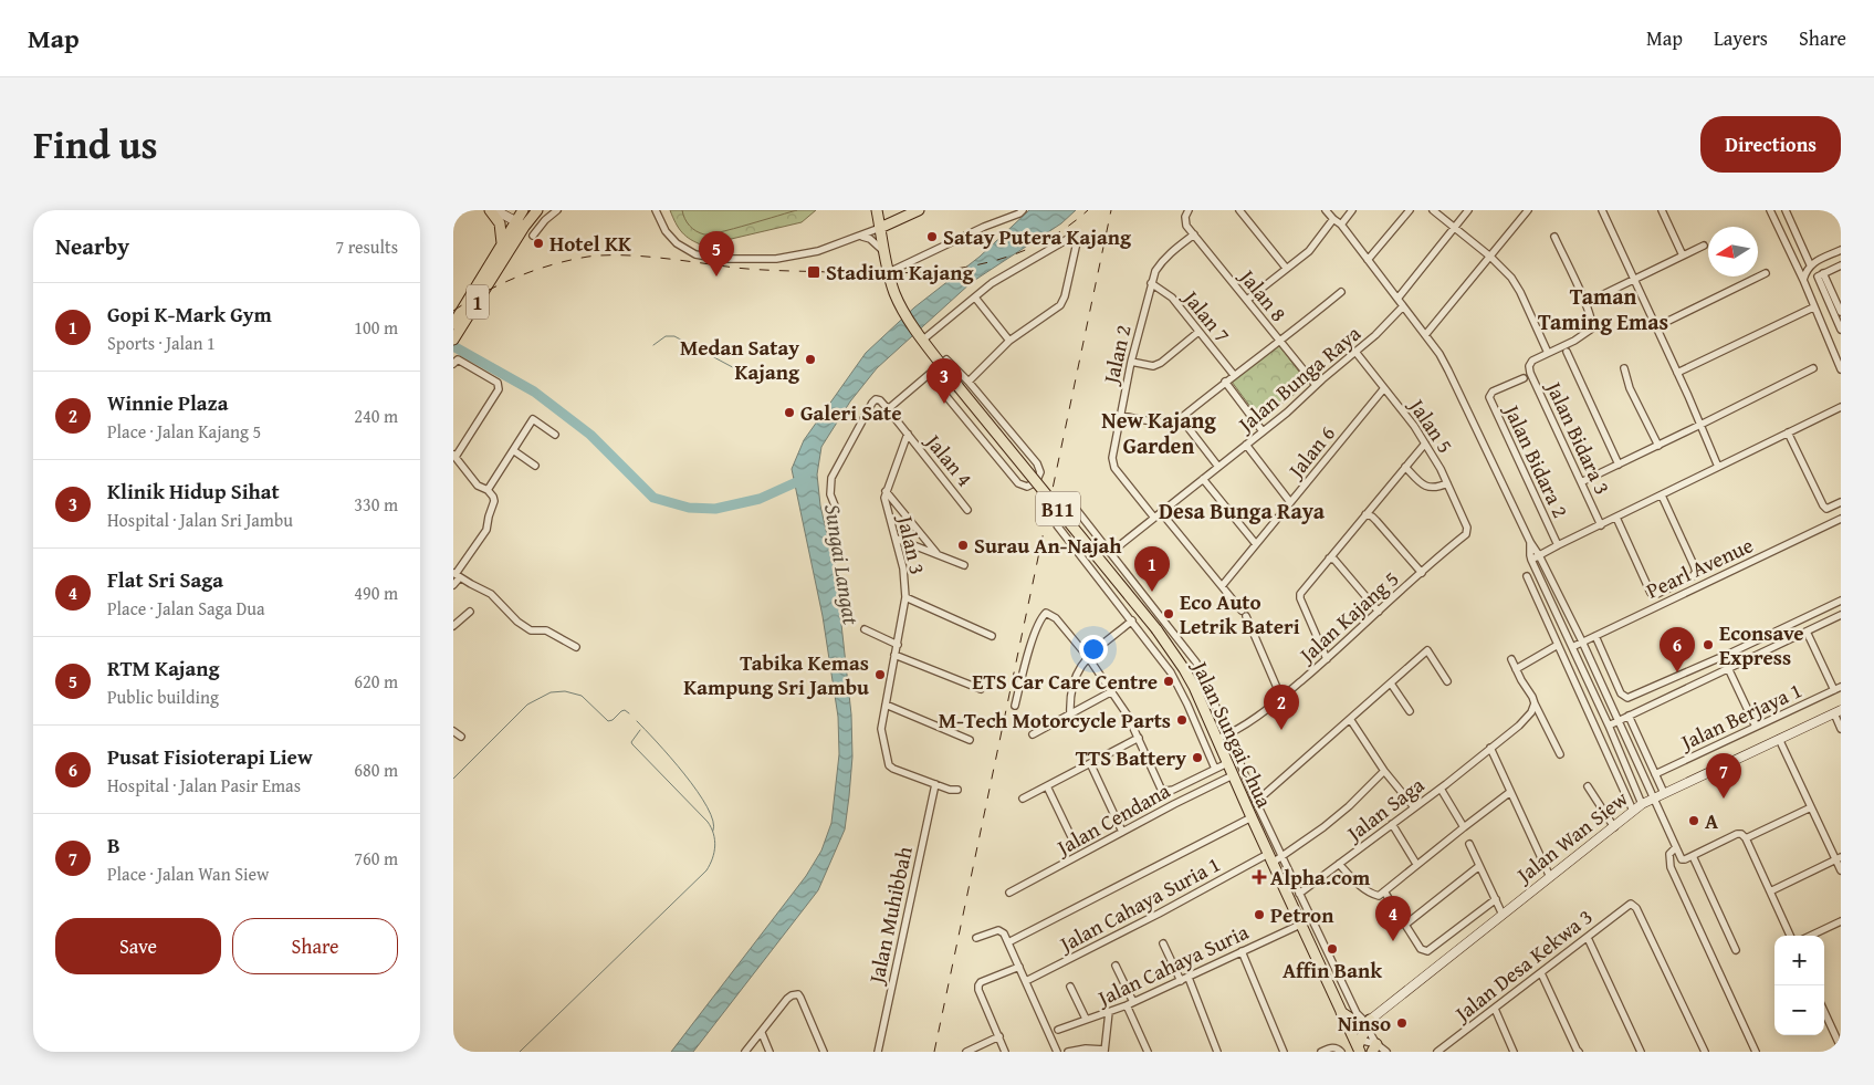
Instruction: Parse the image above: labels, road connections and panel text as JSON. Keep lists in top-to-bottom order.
{
  "streets": {
    "main road": ["1", "B11", "Jalan Sungai Chua"],
    "street": [
      "Jalan 8",
      "Jalan 7",
      "Jalan 2",
      "Jalan Bunga Raya",
      "Jalan 5",
      "Jalan Bidara 3",
      "Jalan 6",
      "Jalan 4",
      "Jalan Bidara 2",
      "Jalan 3",
      "Pearl Avenue",
      "Jalan Kajang 5",
      "Jalan Berjaya 1",
      "Jalan Saga",
      "Jalan Cendana",
      "Jalan Wan Siew",
      "Jalan Cahaya Suria 1",
      "Jalan Muhibbah",
      "Jalan Cahaya Suria",
      "Jalan Desa Kekwa 3"
    ]
  },
  "crossings": [
    ["Jalan 8", "Jalan 2"],
    ["Jalan 8", "Jalan Bunga Raya"],
    ["Jalan 7", "Jalan 2"],
    ["Jalan 2", "Jalan Bunga Raya"],
    ["Jalan Bunga Raya", "Jalan 5"],
    ["Jalan 5", "Jalan 6"],
    ["Jalan 5", "Jalan Kajang 5"],
    ["Jalan 4", "Jalan 3"],
    ["B11", "Jalan Sungai Chua"],
    ["Jalan 3", "Jalan Muhibbah"],
    ["Jalan Kajang 5", "Jalan Sungai Chua"],
    ["Jalan Sungai Chua", "Jalan Cendana"],
    ["Jalan Sungai Chua", "Jalan Cahaya Suria 1"],
    ["Jalan Sungai Chua", "Jalan Cahaya Suria"]
  ],
  "districts": ["Taman Taming Emas", "New Kajang Garden", "Desa Bunga Raya"],
  "water": ["Sungai Langat"],
  "places": {
    "other": [
      "Satay Putera Kajang",
      "Hotel KK",
      "Medan Satay Kajang",
      "Galeri Sate",
      "Surau An-Najah",
      "Eco Auto Letrik Bateri",
      "Econsave Express",
      "Tabika Kemas Kampung Sri Jambu",
      "ETS Car Care Centre",
      "M-Tech Motorcycle Parts",
      "TTS Battery",
      "A",
      "Petron",
      "Affin Bank",
      "Ninso"
    ],
    "transit": ["Stadium Kajang"],
    "health": ["Alpha.com"]
  },
  "north": "left",
  "page": {
    "header": "Map",
    "nav": ["Map", "Layers", "Share"],
    "title": "Find us",
    "buttons": [
      "Directions",
      ["Save", "Share"]
    ],
    "heading": ["Nearby", "7 results"],
    "pins": [
      "5",
      "3",
      "1",
      "6",
      "2",
      "7",
      "4"
    ],
    "list": [
      {
        "mark": "1",
        "name": "Gopi K-Mark Gym",
        "note": "Sports · Jalan 1",
        "value": "100 m"
      },
      {
        "mark": "2",
        "name": "Winnie Plaza",
        "note": "Place · Jalan Kajang 5",
        "value": "240 m"
      },
      {
        "mark": "3",
        "name": "Klinik Hidup Sihat",
        "note": "Hospital · Jalan Sri Jambu",
        "value": "330 m"
      },
      {
        "mark": "4",
        "name": "Flat Sri Saga",
        "note": "Place · Jalan Saga Dua",
        "value": "490 m"
      },
      {
        "mark": "5",
        "name": "RTM Kajang",
        "note": "Public building",
        "value": "620 m"
      },
      {
        "mark": "6",
        "name": "Pusat Fisioterapi Liew",
        "note": "Hospital · Jalan Pasir Emas",
        "value": "680 m"
      },
      {
        "mark": "7",
        "name": "B",
        "note": "Place · Jalan Wan Siew",
        "value": "760 m"
      }
    ],
    "map_buttons": ["+", "−"]
  }
}
